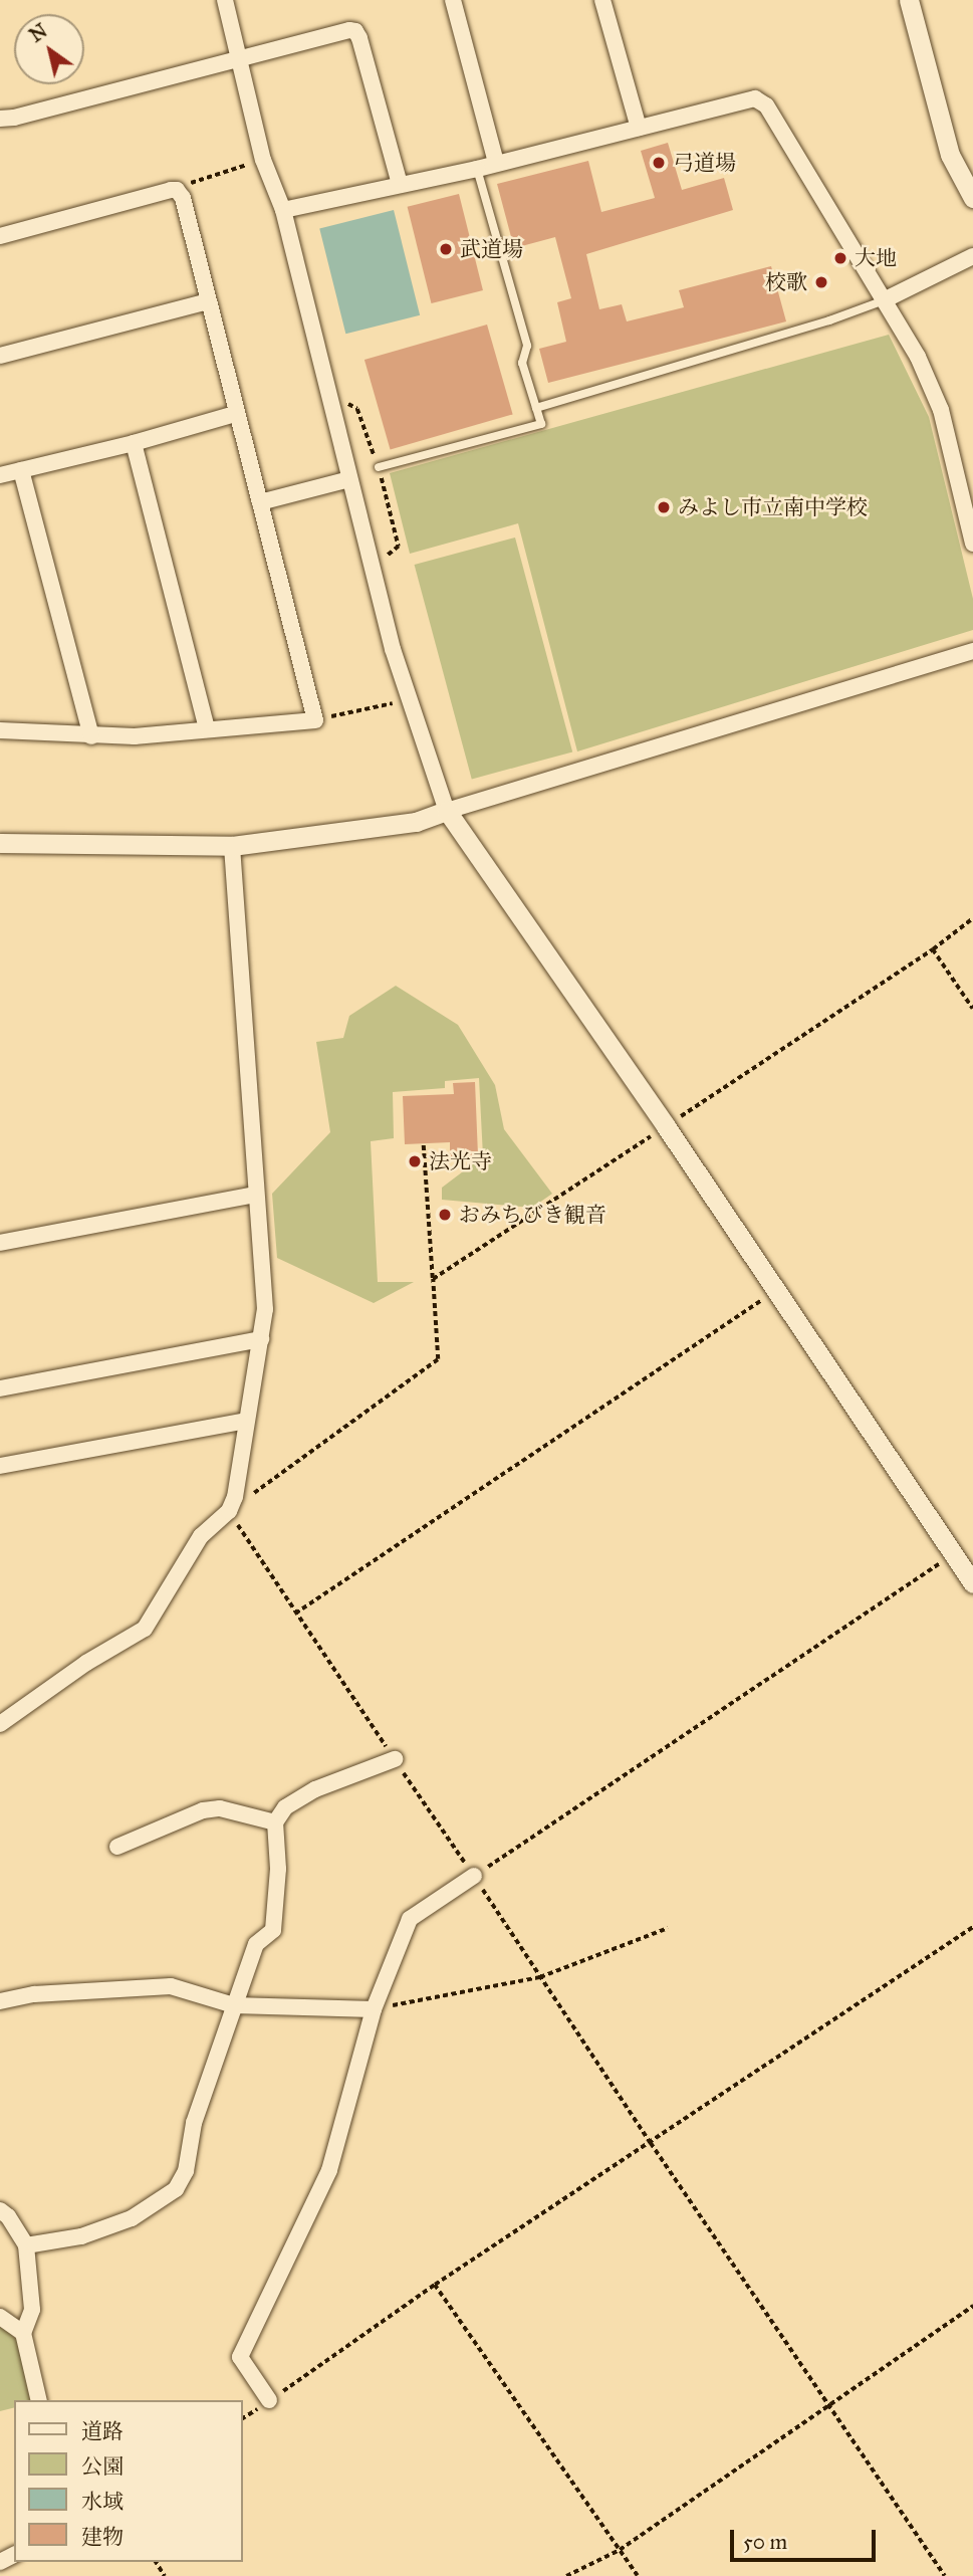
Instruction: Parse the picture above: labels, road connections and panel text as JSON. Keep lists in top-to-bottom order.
{
  "places": [
    "弓道場",
    "武道場",
    "大地",
    "校歌",
    "みよし市立南中学校",
    "法光寺",
    "おみちびき観音"
  ],
  "legend": [
    "道路",
    "公園",
    "水域",
    "建物"
  ],
  "scale_bar": "50 m",
  "north": "top left"
}
